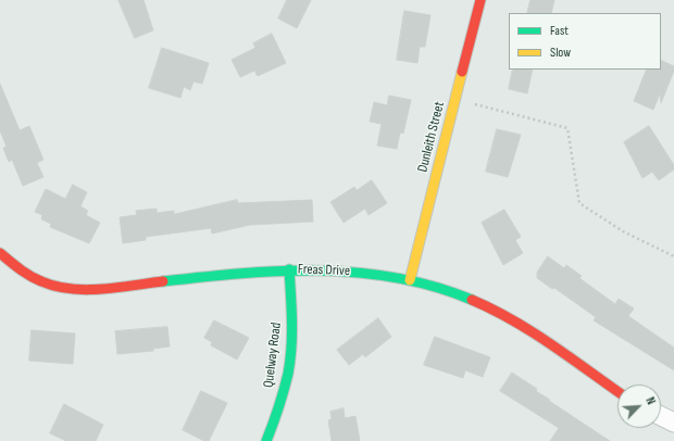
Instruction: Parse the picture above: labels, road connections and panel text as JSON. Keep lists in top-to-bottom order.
{
  "streets": {
    "street": ["Dunleith Street", "Freas Drive", "Quelway Road"]
  },
  "crossings": [
    ["Dunleith Street", "Freas Drive"],
    ["Freas Drive", "Quelway Road"]
  ],
  "legend": ["Fast", "Slow"],
  "north": "top right"
}
